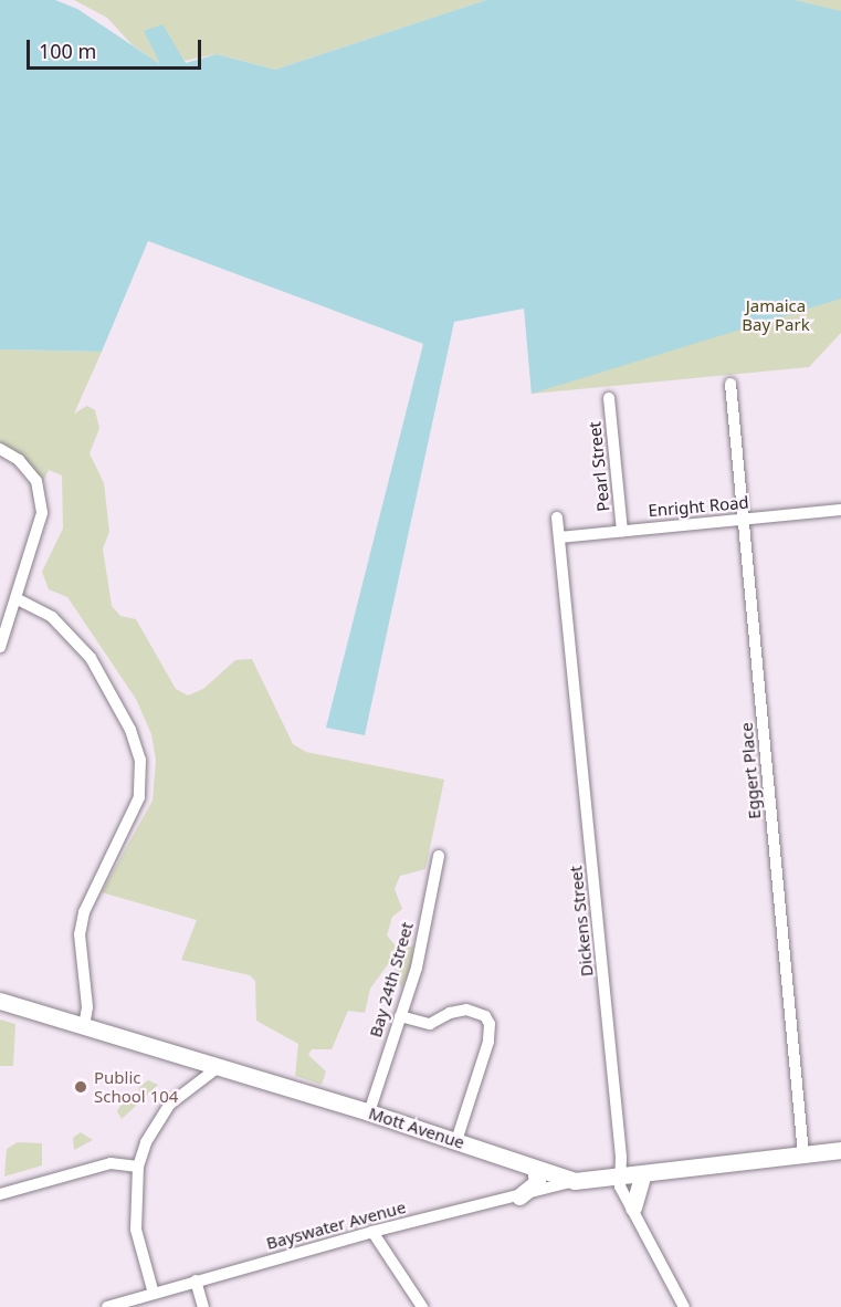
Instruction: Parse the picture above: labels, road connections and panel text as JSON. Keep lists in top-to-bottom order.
{
  "streets": {
    "street": [
      "Pearl Street",
      "Enright Road",
      "Eggert Place",
      "Dickens Street",
      "Bay 24th Street",
      "Mott Avenue",
      "Bayswater Avenue"
    ]
  },
  "crossings": [
    ["Pearl Street", "Enright Road"],
    ["Enright Road", "Eggert Place"],
    ["Enright Road", "Dickens Street"],
    ["Eggert Place", "Mott Avenue"],
    ["Dickens Street", "Mott Avenue"],
    ["Bay 24th Street", "Mott Avenue"],
    ["Mott Avenue", "Bayswater Avenue"]
  ],
  "parks": ["Jamaica Bay Park"],
  "places": ["Public School 104"],
  "scale_bar": "100 m"
}
